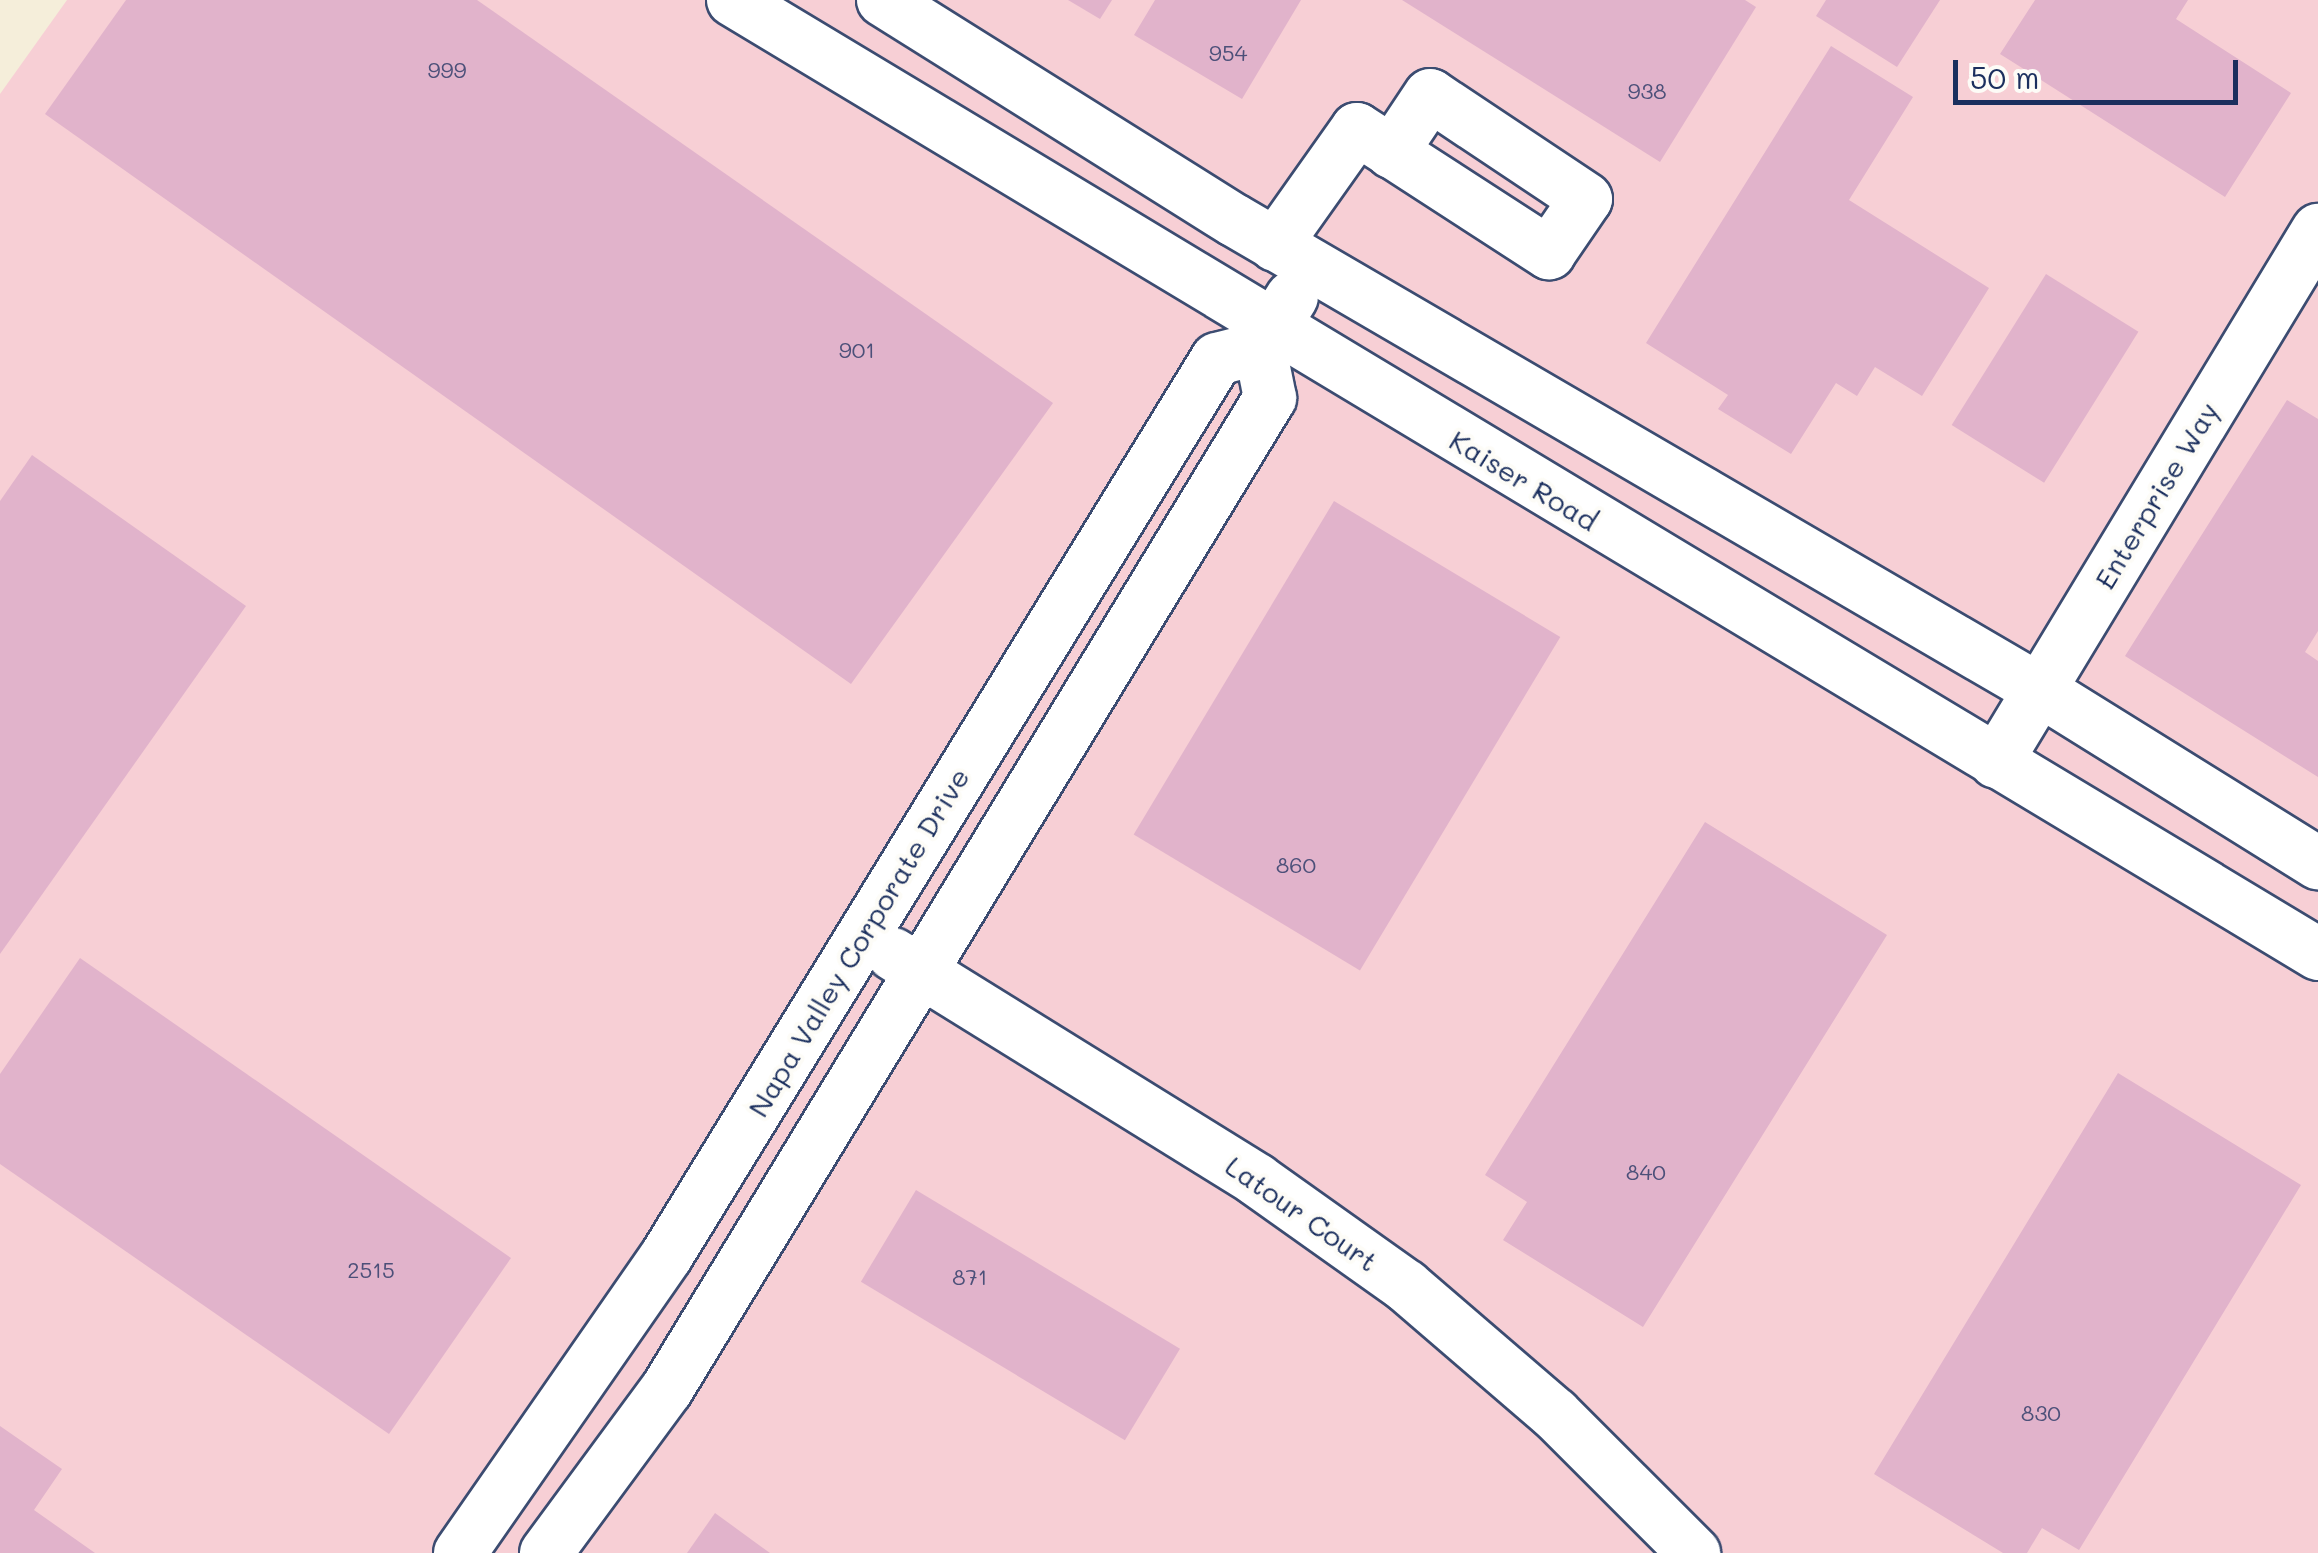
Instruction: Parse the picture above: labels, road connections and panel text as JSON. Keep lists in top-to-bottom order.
{
  "streets": {
    "street": [
      "Kaiser Road",
      "Enterprise Way",
      "Napa Valley Corporate Drive",
      "Latour Court"
    ]
  },
  "crossings": [
    ["Kaiser Road", "Enterprise Way"],
    ["Kaiser Road", "Napa Valley Corporate Drive"],
    ["Napa Valley Corporate Drive", "Latour Court"]
  ],
  "house_numbers": [
    "954",
    "999",
    "938",
    "901",
    "860",
    "840",
    "2515",
    "871",
    "830"
  ],
  "scale_bar": "50 m"
}
